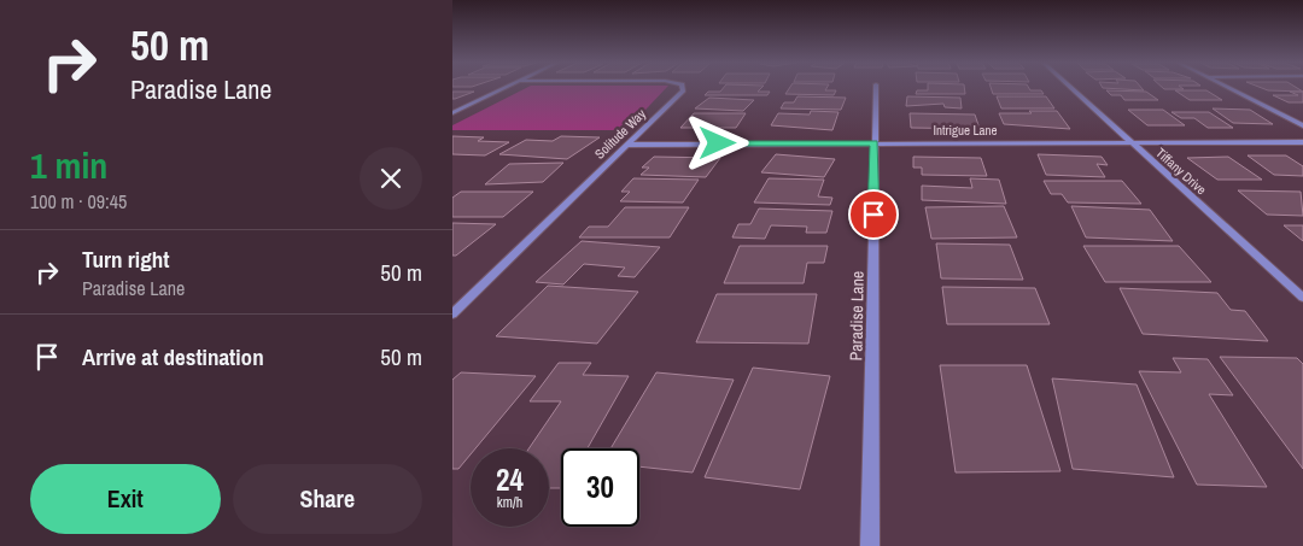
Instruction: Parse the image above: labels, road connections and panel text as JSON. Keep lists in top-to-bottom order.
{
  "streets": {
    "street": [
      "Intrigue Lane",
      "Solitude Way",
      "Tiffany Drive",
      "Paradise Lane"
    ]
  },
  "crossings": [
    ["Intrigue Lane", "Solitude Way"],
    ["Intrigue Lane", "Tiffany Drive"],
    ["Intrigue Lane", "Paradise Lane"]
  ],
  "page": {
    "turn": ["50 m", "Paradise Lane"],
    "heading": ["1 min", "100 m · 09:45"],
    "list": [
      {
        "name": "Turn right",
        "note": "Paradise Lane",
        "value": "50 m"
      },
      {
        "name": "Arrive at destination",
        "value": "50 m"
      }
    ],
    "speed": "24 km/h",
    "limit": "30",
    "buttons": ["Exit", "Share"]
  }
}
